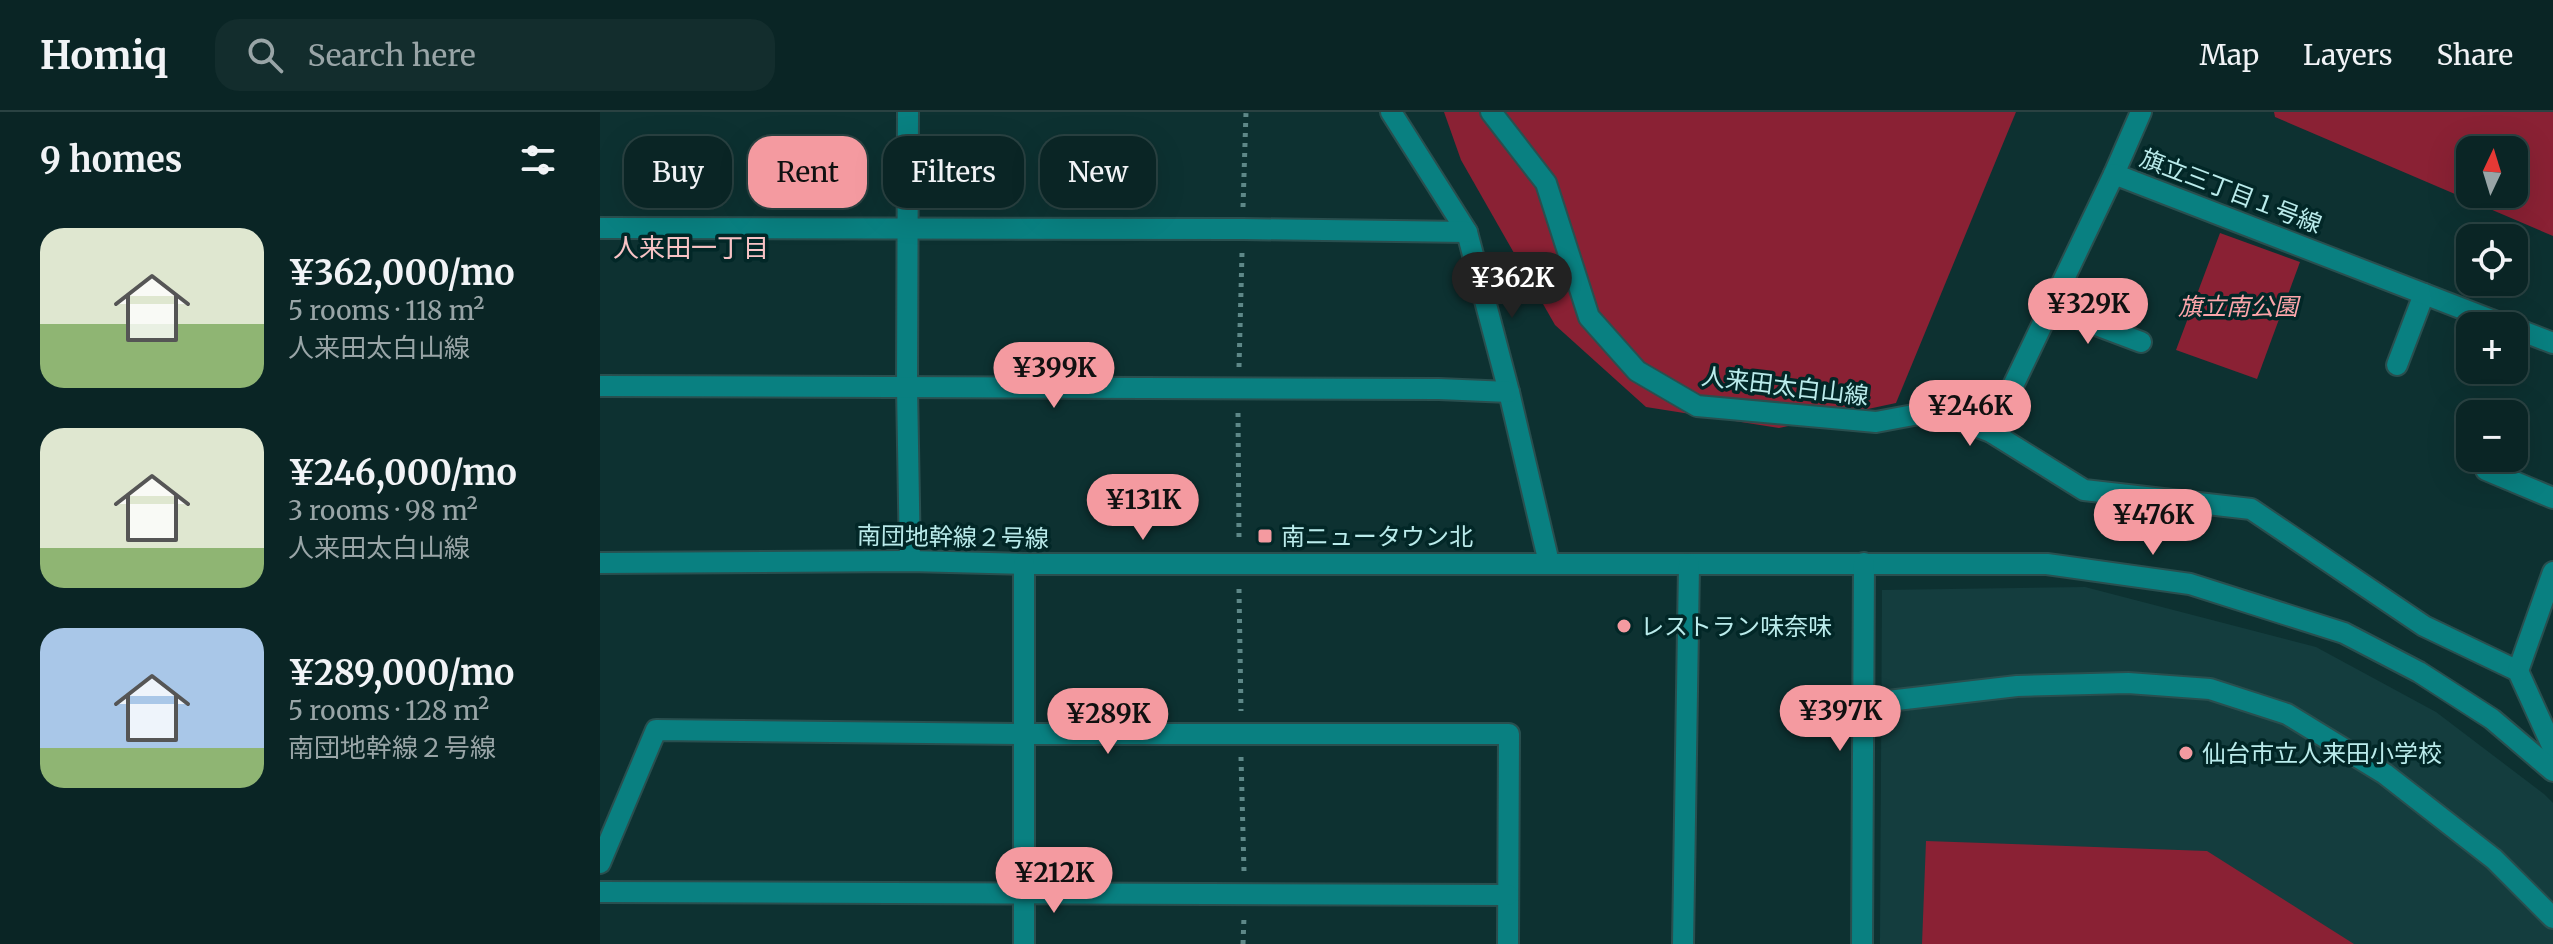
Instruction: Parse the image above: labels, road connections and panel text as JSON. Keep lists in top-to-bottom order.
{
  "streets": {
    "street": ["旗立三丁目１号線", "人来田太白山線", "南団地幹線２号線"]
  },
  "crossings": [
    ["旗立三丁目１号線", "人来田太白山線"]
  ],
  "districts": ["人来田一丁目"],
  "parks": ["旗立南公園"],
  "places": {
    "transit": ["南ニュータウン北"],
    "other": ["レストラン味奈味", "仙台市立人来田小学校"]
  },
  "north": "top",
  "page": {
    "header": "Homiq",
    "search": "Search here",
    "nav": ["Map", "Layers", "Share"],
    "heading": "9 homes",
    "map_buttons": ["+", "−"],
    "chip": [
      "Buy",
      "Rent",
      "Filters",
      "New"
    ],
    "list": [
      {
        "name": "¥362,000/mo",
        "note": "5 rooms · 118 m² · 人来田太白山線"
      },
      {
        "name": "¥246,000/mo",
        "note": "3 rooms · 98 m² · 人来田太白山線"
      },
      {
        "name": "¥289,000/mo",
        "note": "5 rooms · 128 m² · 南団地幹線２号線"
      }
    ],
    "price": [
      "¥362K",
      "¥329K",
      "¥399K",
      "¥246K",
      "¥131K",
      "¥476K",
      "¥397K",
      "¥289K",
      "¥212K"
    ]
  }
}
